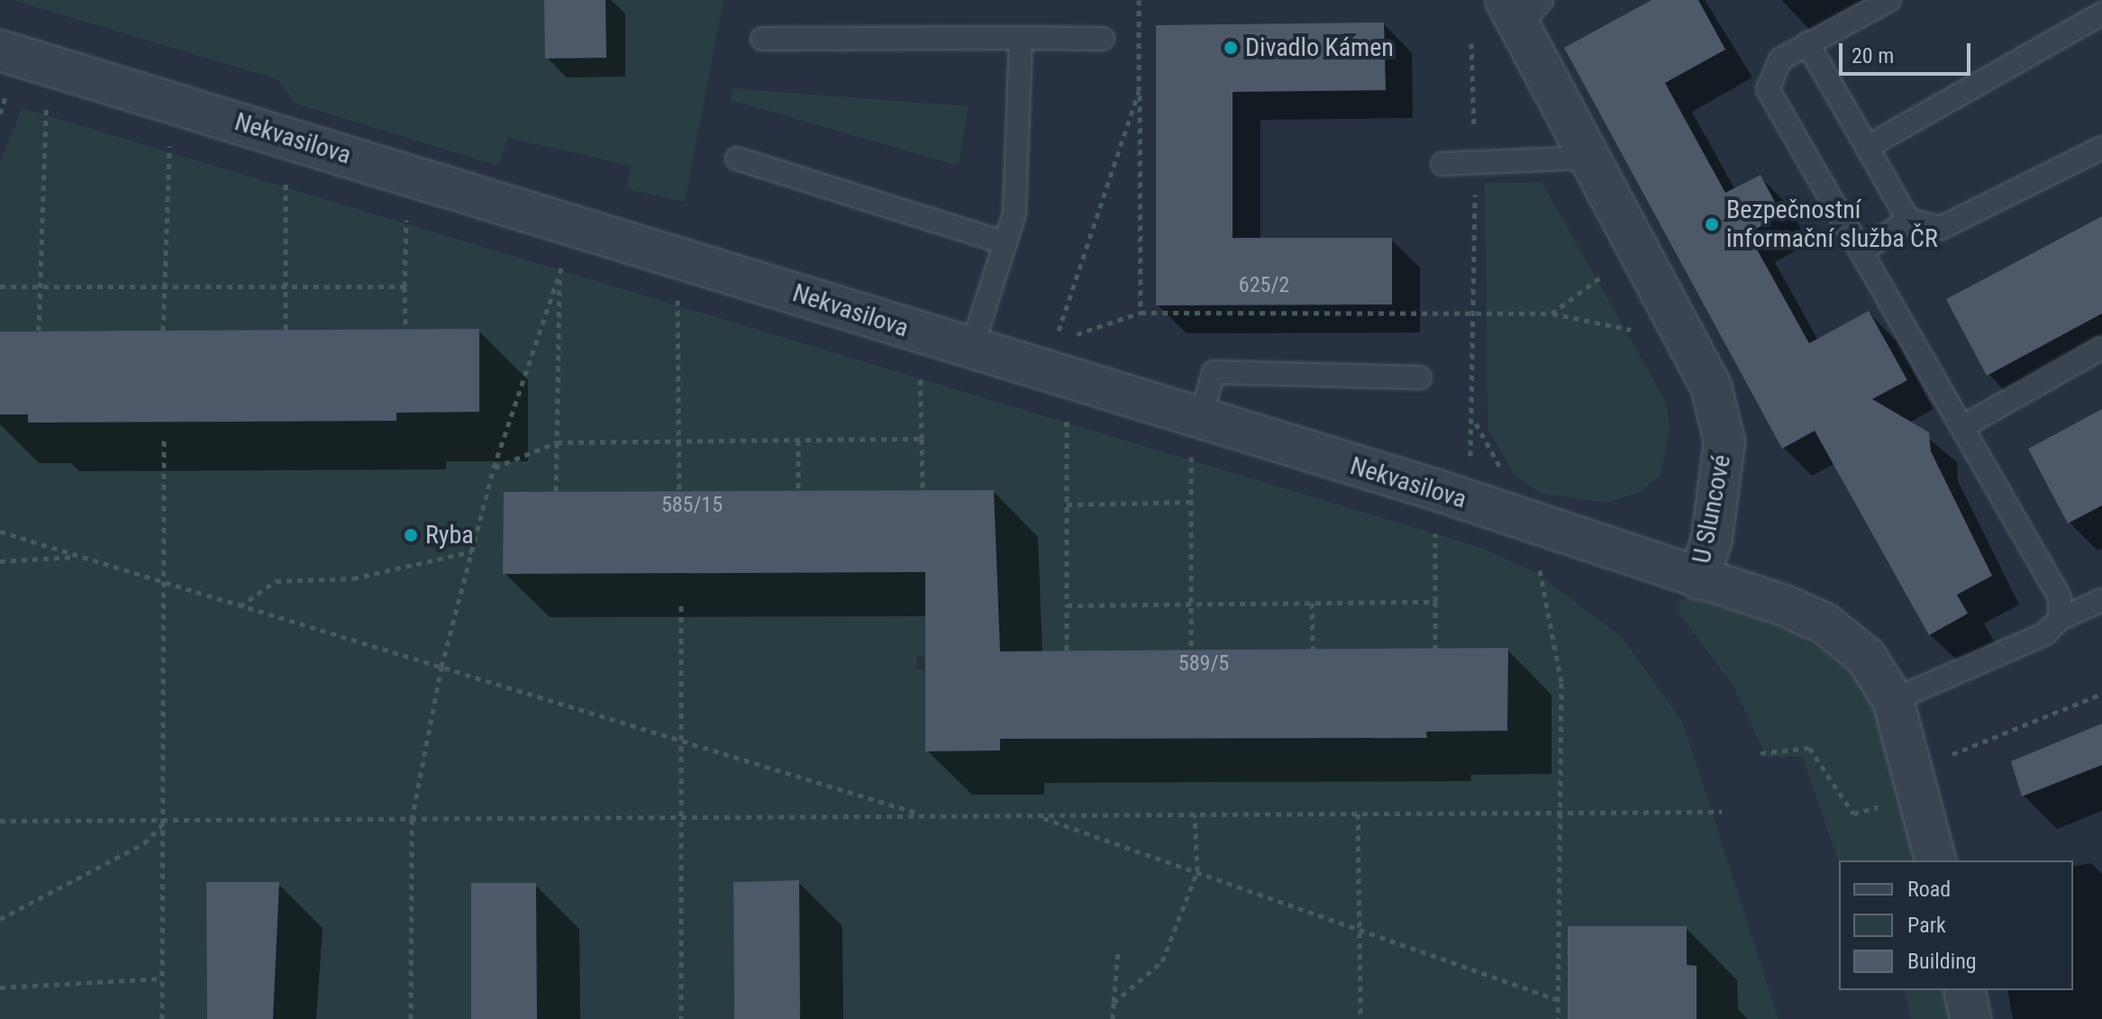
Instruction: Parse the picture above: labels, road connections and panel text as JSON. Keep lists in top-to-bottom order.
{
  "streets": {
    "street": ["Nekvasilova", "U Sluncové"]
  },
  "crossings": [
    ["Nekvasilova", "U Sluncové"]
  ],
  "places": ["Divadlo Kámen", "Bezpečnostní informační služba ČR", "Ryba"],
  "house_numbers": ["625/2", "585/15", "589/5"],
  "legend": ["Road", "Park", "Building"],
  "scale_bar": "20 m"
}
